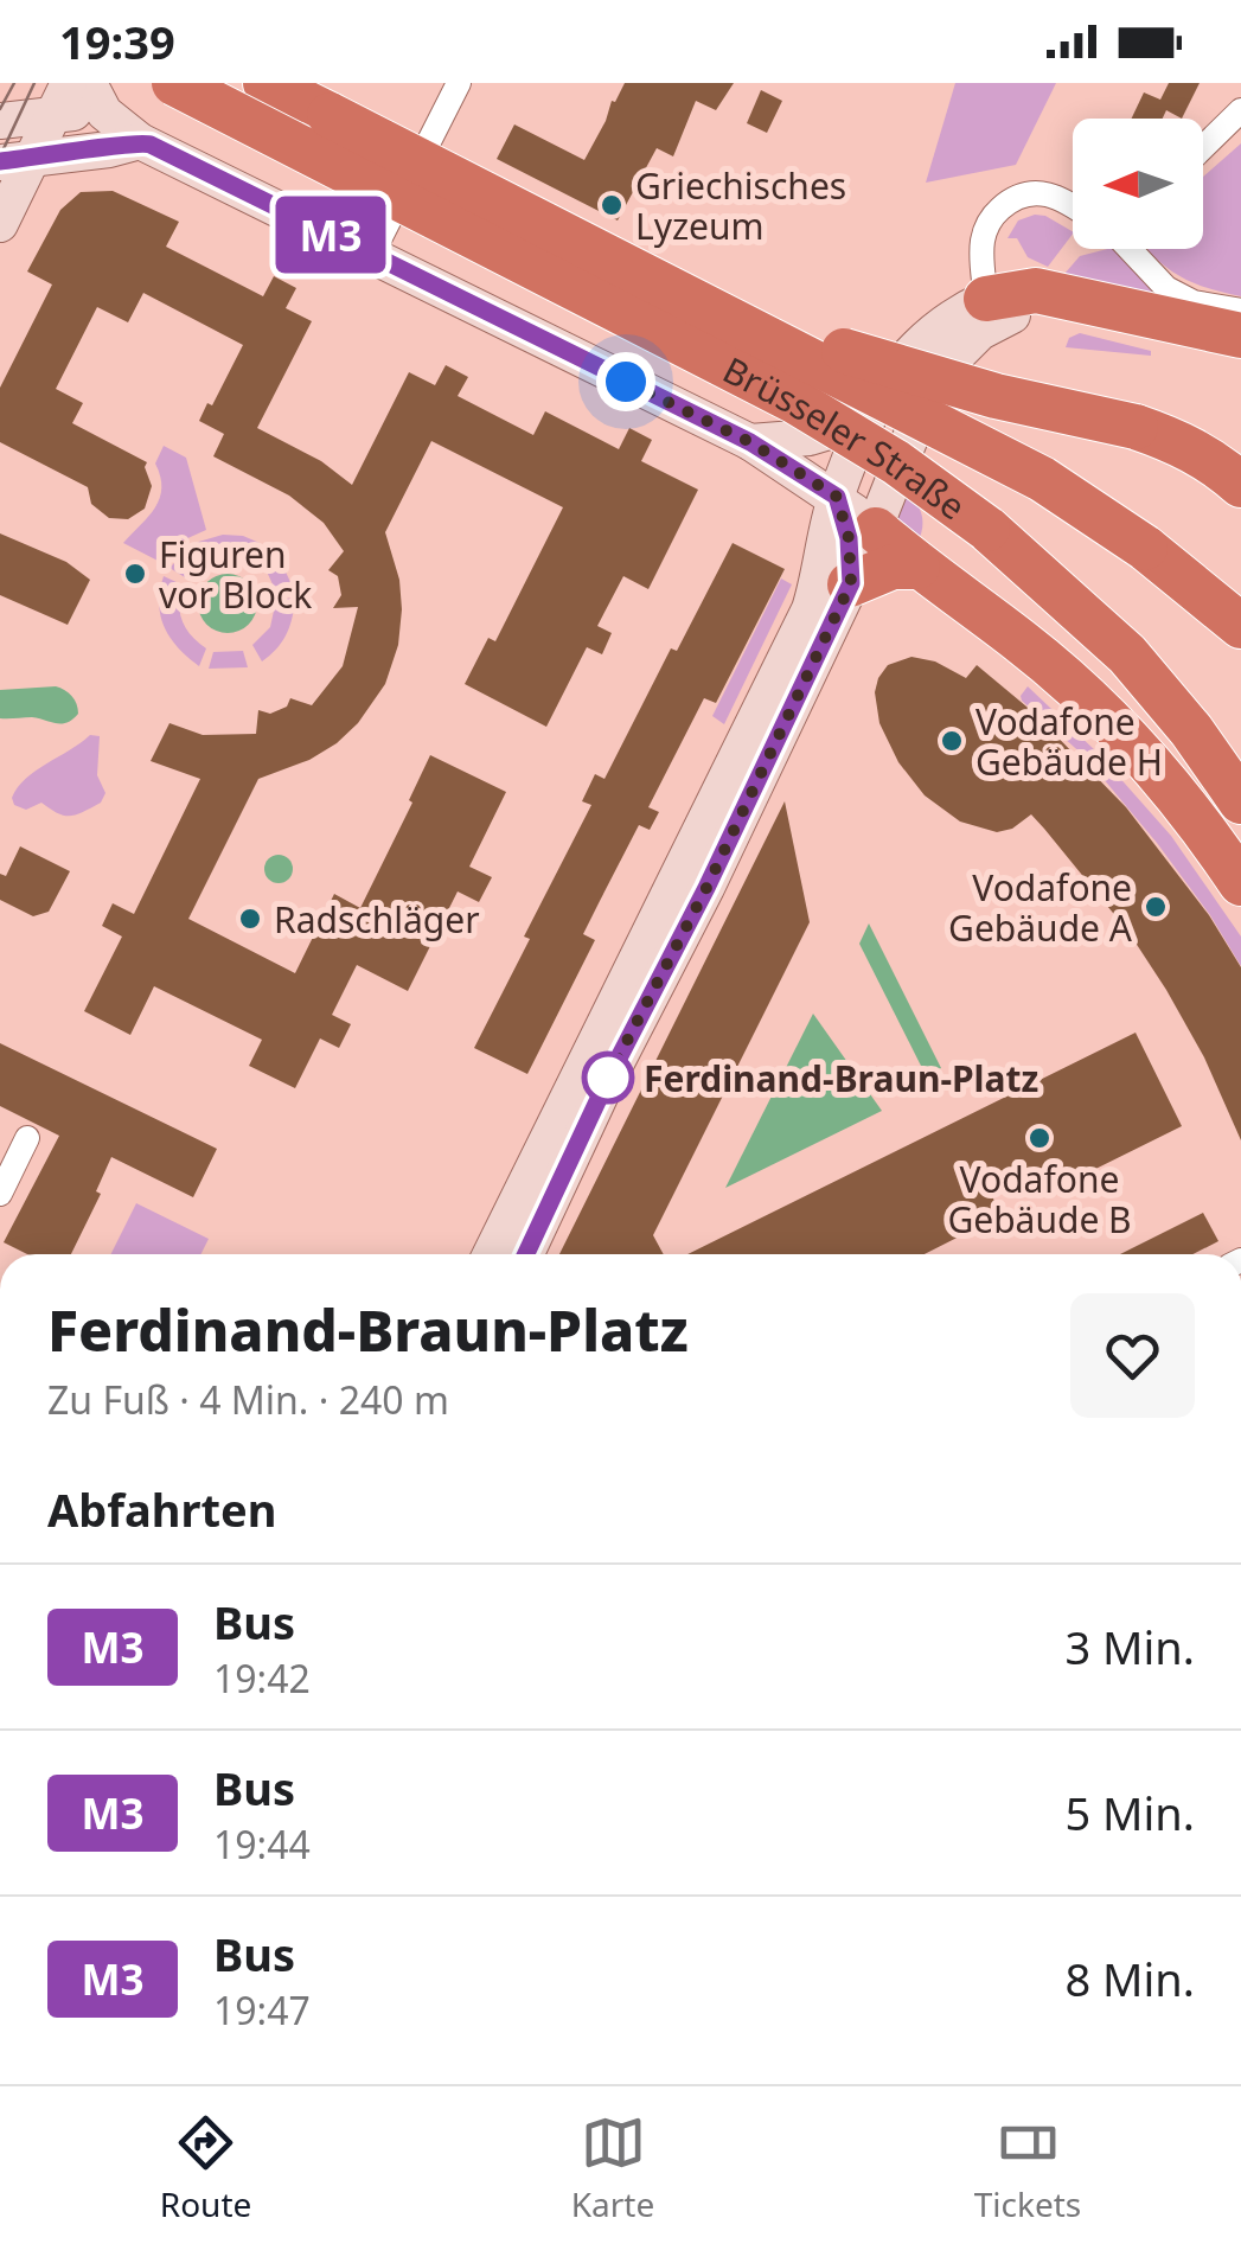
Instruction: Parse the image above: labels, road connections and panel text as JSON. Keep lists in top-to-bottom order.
{
  "streets": {
    "highway": ["Brüsseler Straße"]
  },
  "places": [
    "Griechisches Lyzeum",
    "Figuren vor Block",
    "Vodafone Gebäude H",
    "Vodafone Gebäude A",
    "Radschläger",
    "Ferdinand-Braun-Platz",
    "Vodafone Gebäude B"
  ],
  "lines": ["bus line M3"],
  "north": "left",
  "page": {
    "status": "19:39",
    "on_map": "M3",
    "heading": [
      ["Ferdinand-Braun-Platz", "Zu Fuß · 4 Min. · 240 m"],
      "Abfahrten"
    ],
    "list": [
      {
        "mark": "M3",
        "name": "Bus",
        "note": "19:42",
        "value": "3 Min."
      },
      {
        "mark": "M3",
        "name": "Bus",
        "note": "19:44",
        "value": "5 Min."
      },
      {
        "mark": "M3",
        "name": "Bus",
        "note": "19:47",
        "value": "8 Min."
      }
    ],
    "tabs": ["Route", "Karte", "Tickets"]
  }
}
